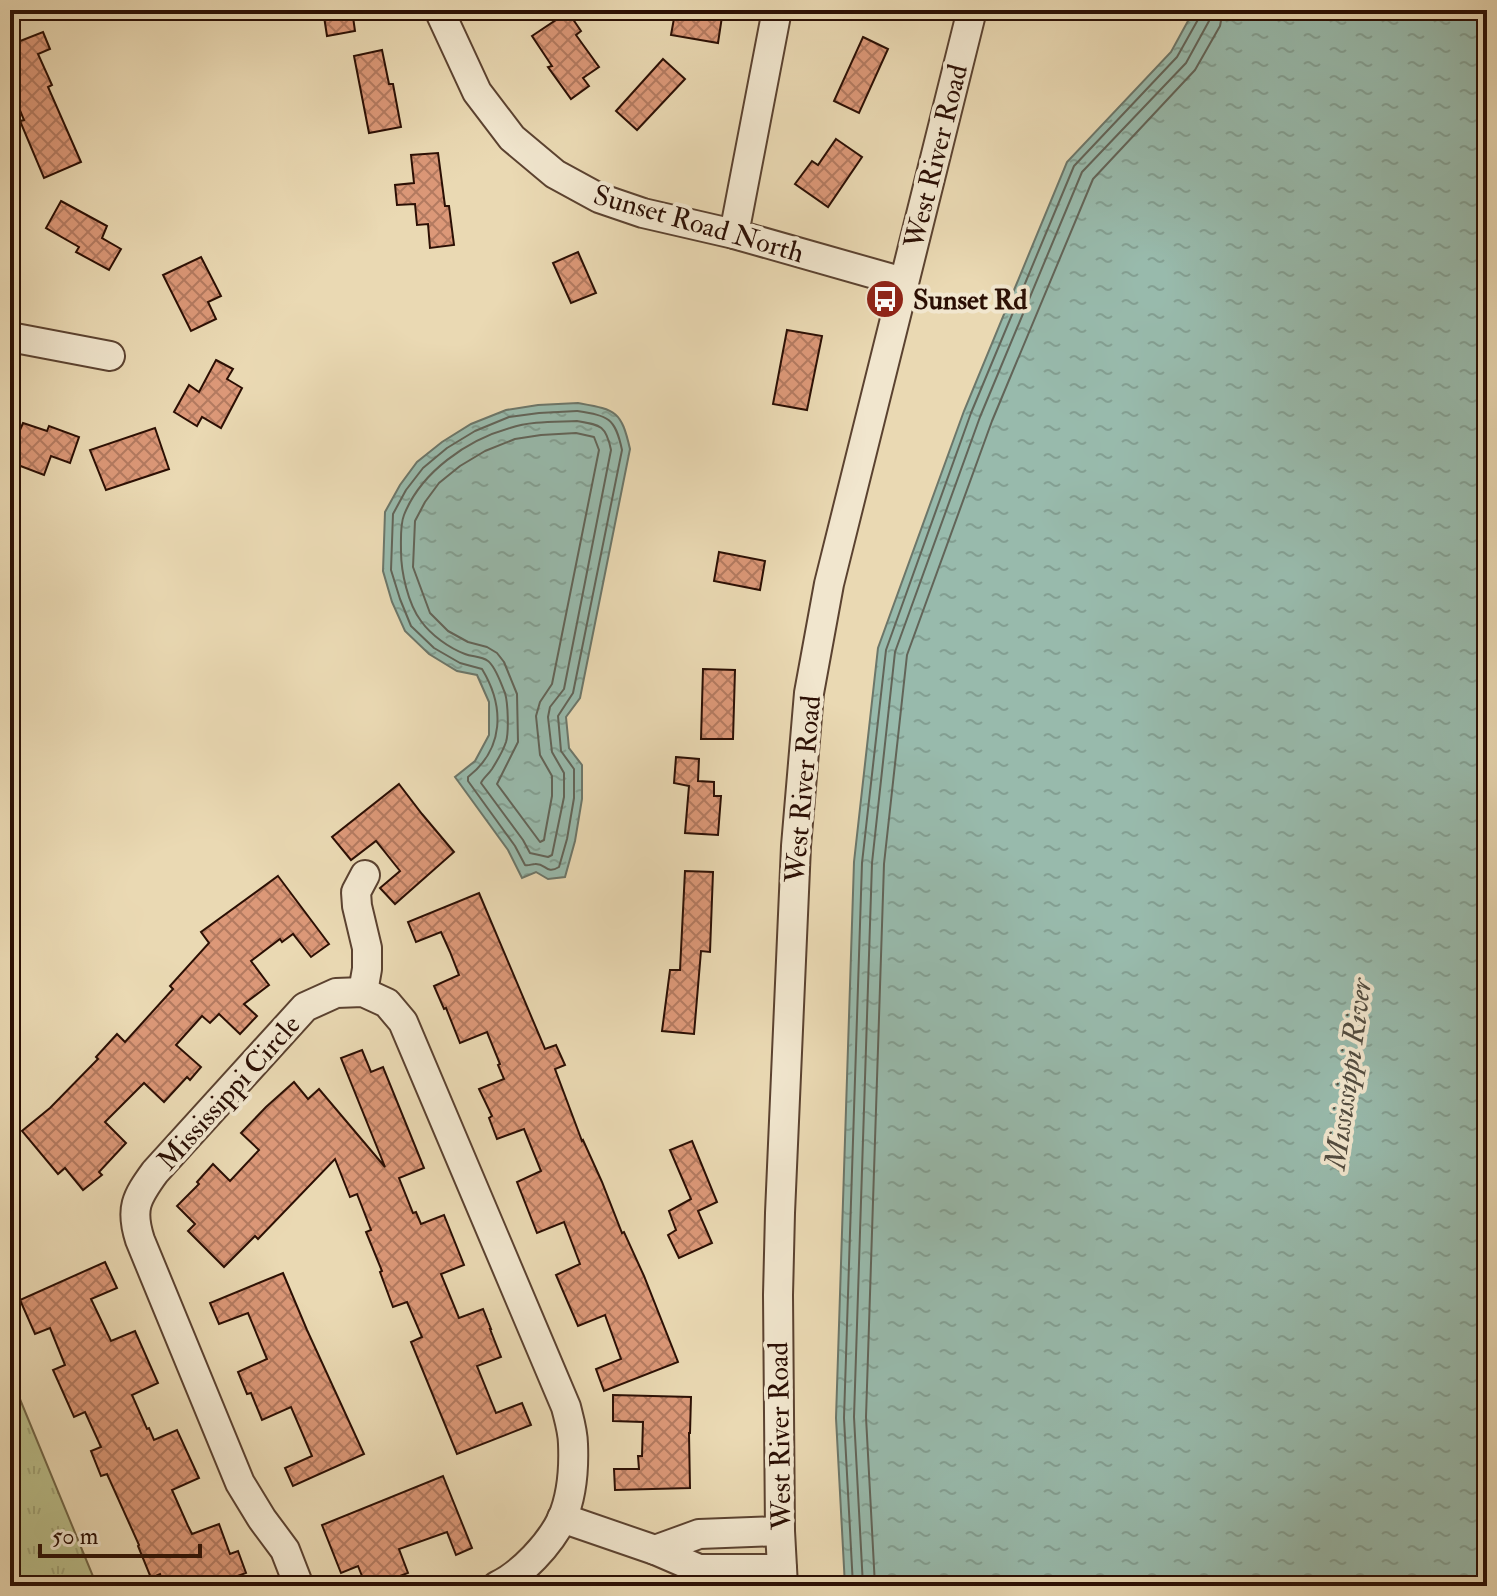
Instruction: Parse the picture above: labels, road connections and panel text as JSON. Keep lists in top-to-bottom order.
{
  "streets": {
    "street": ["West River Road", "Sunset Road North", "Mississippi Circle"]
  },
  "crossings": [
    ["West River Road", "Sunset Road North"]
  ],
  "water": ["Mississippi River"],
  "places": {
    "bus stop": ["Sunset Rd"]
  },
  "scale_bar": "50 m"
}
